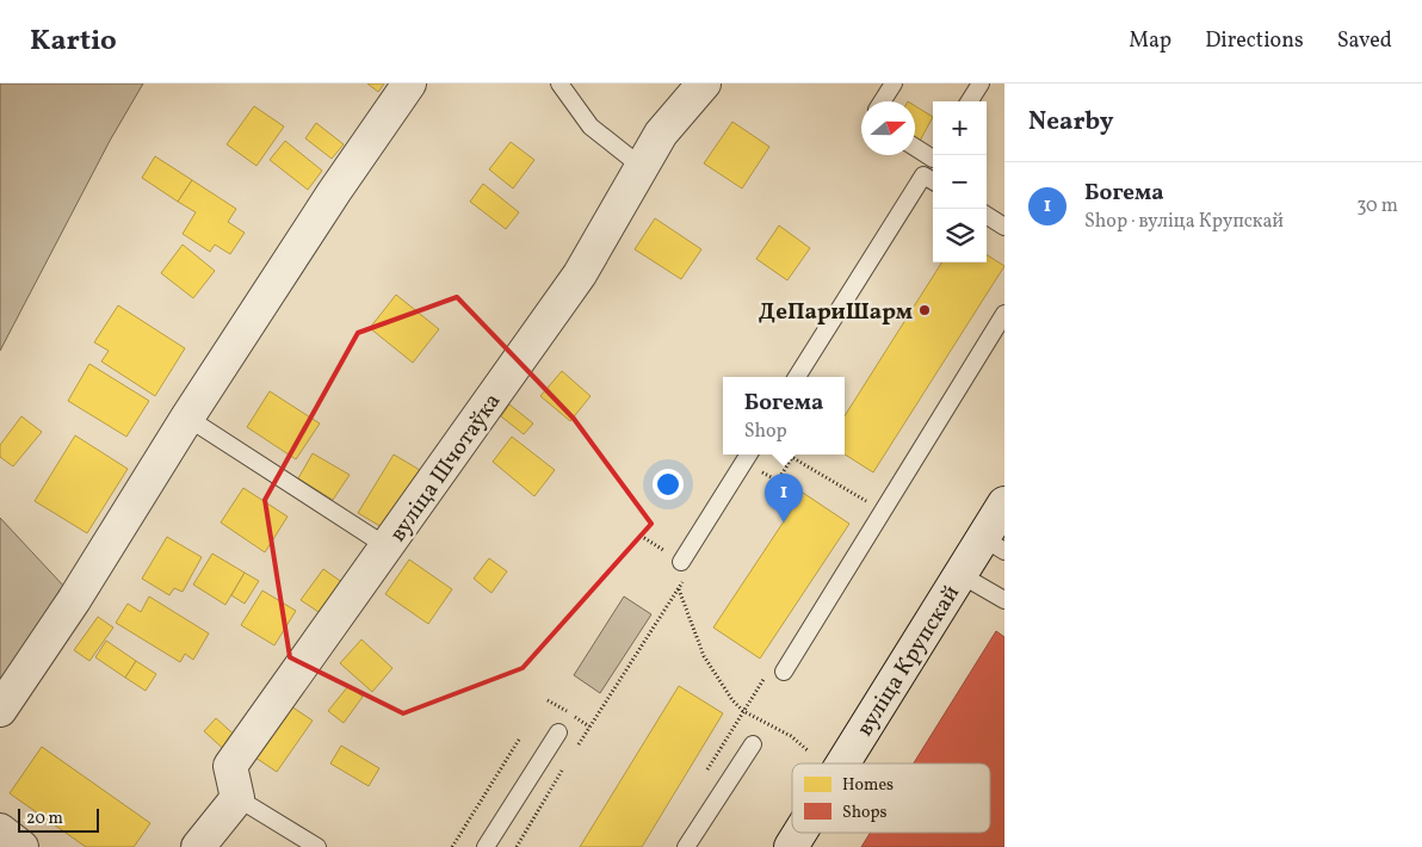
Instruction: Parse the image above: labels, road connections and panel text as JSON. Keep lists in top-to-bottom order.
{
  "streets": {
    "street": ["вуліца Шчотаўка", "вуліца Крупскай"]
  },
  "places": ["ДеПариШарм"],
  "legend": ["Homes", "Shops"],
  "scale_bar": "20 m",
  "north": "right",
  "page": {
    "header": "Kartio",
    "nav": ["Map", "Directions", "Saved"],
    "heading": "Nearby",
    "map_buttons": ["+", "−"],
    "list": [
      {
        "mark": "1",
        "name": "Богема",
        "note": "Shop · вуліца Крупскай",
        "value": "30 m"
      }
    ],
    "popup": ["Богема", "Shop"],
    "pins": "1",
    "scale": "20 m"
  }
}
